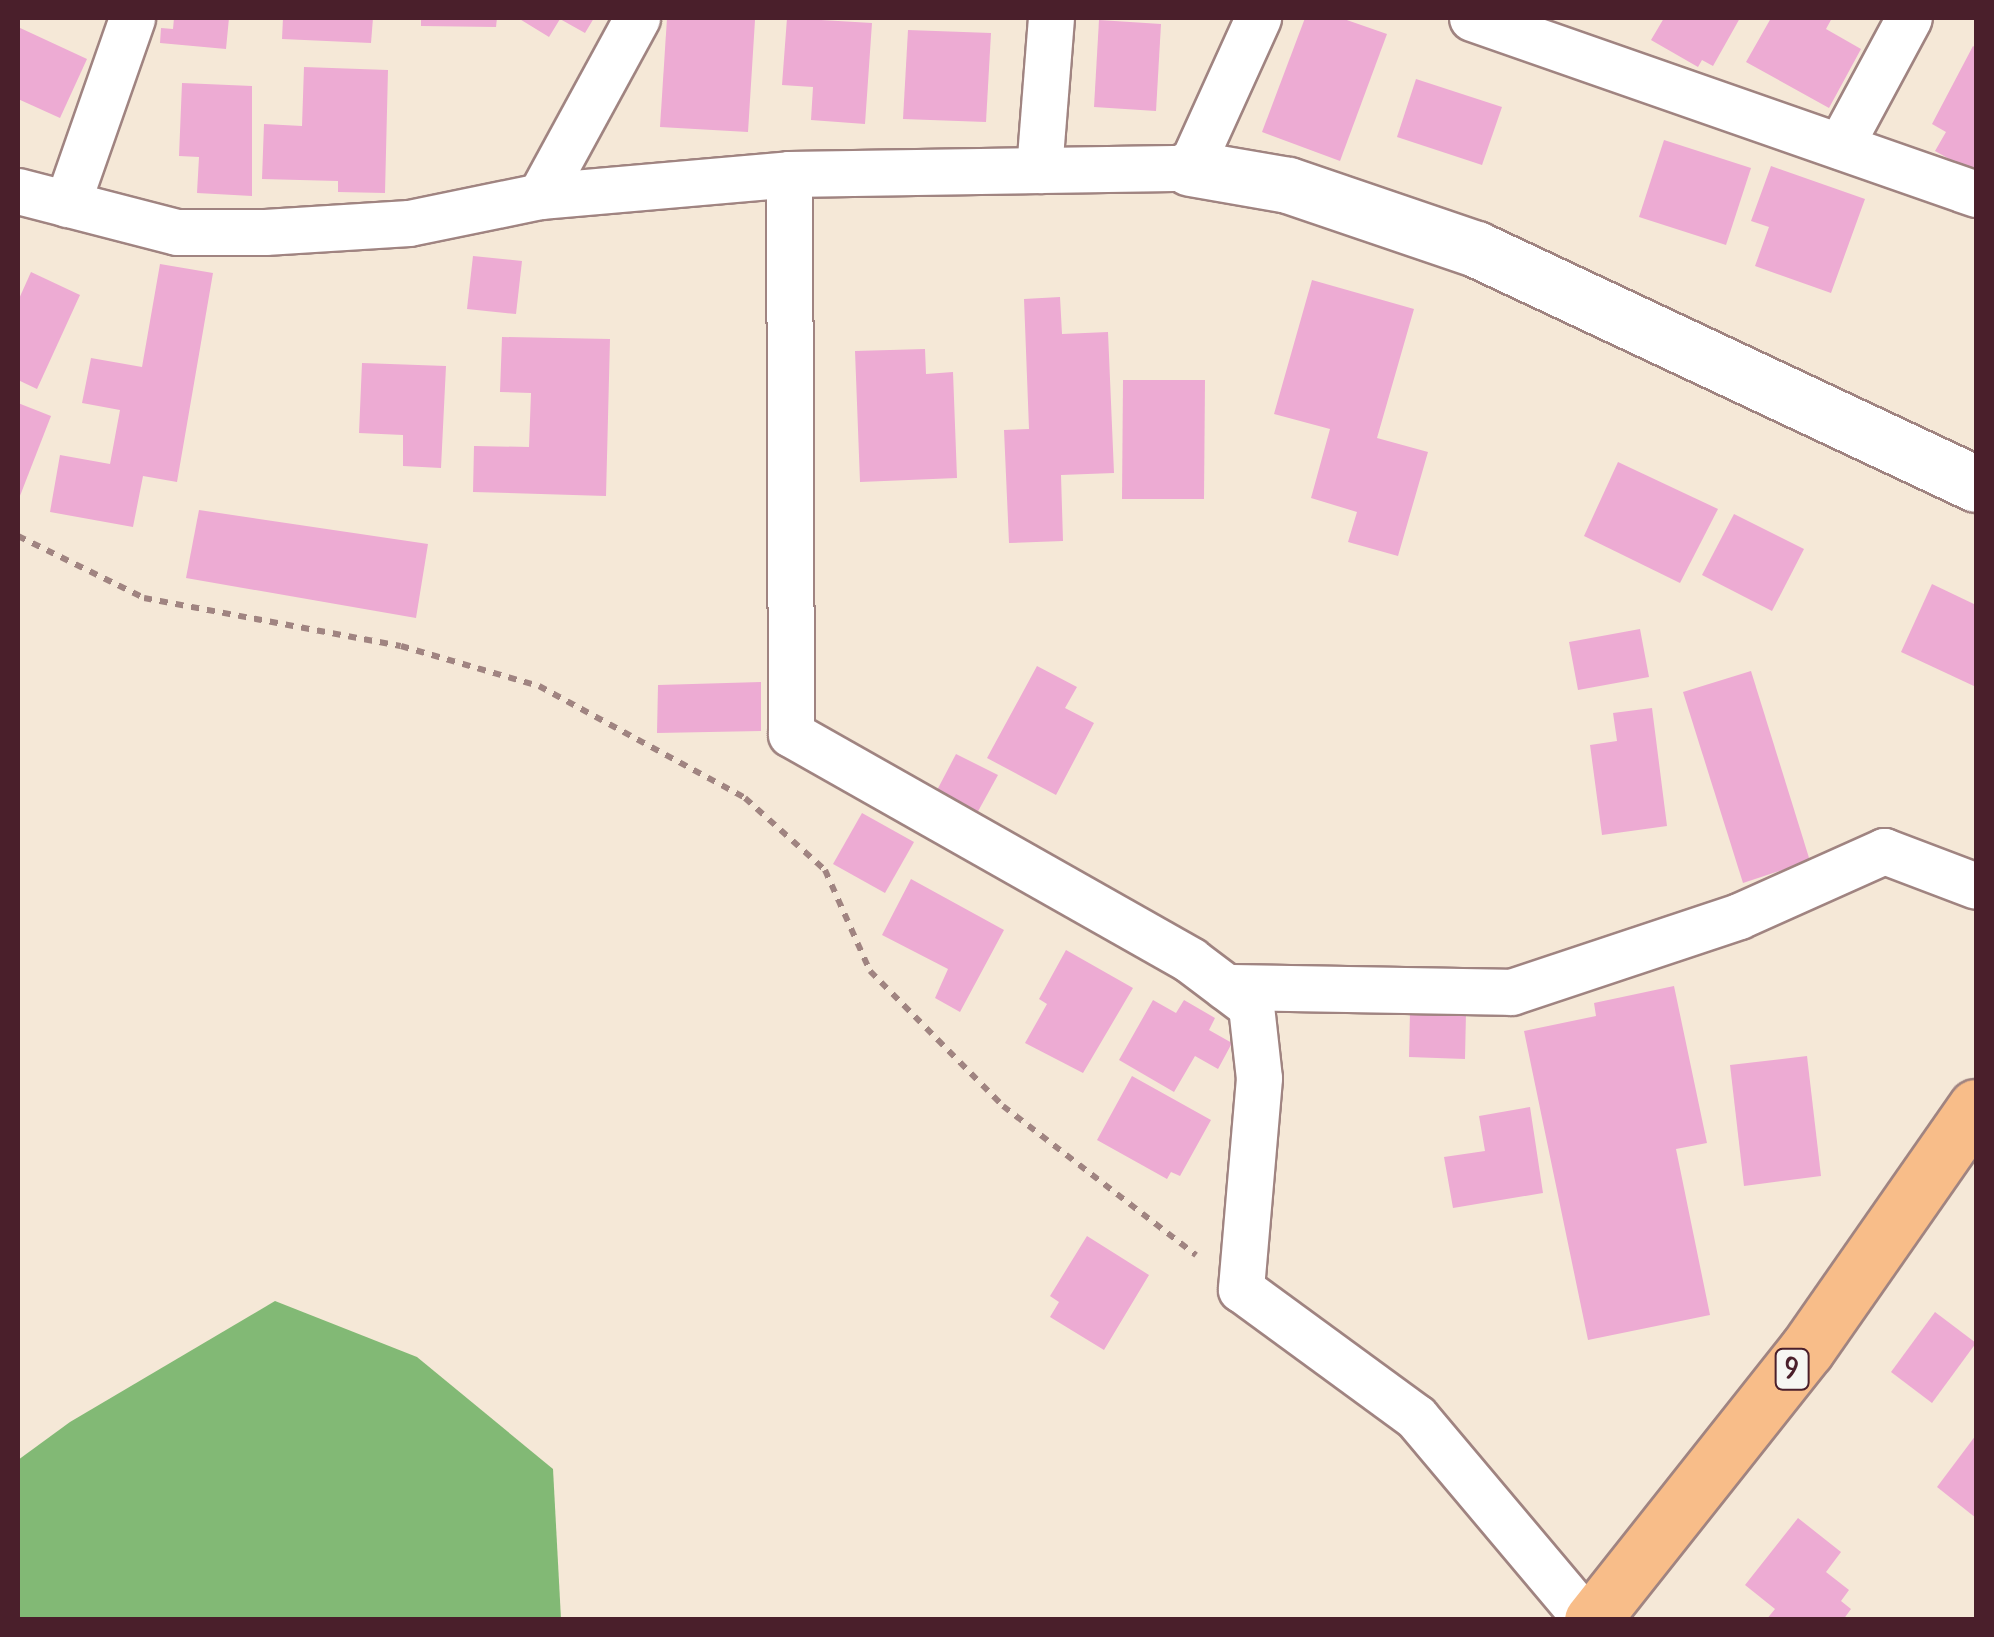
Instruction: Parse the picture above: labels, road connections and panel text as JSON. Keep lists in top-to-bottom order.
{
  "streets": {
    "main road": ["9"]
  }
}
